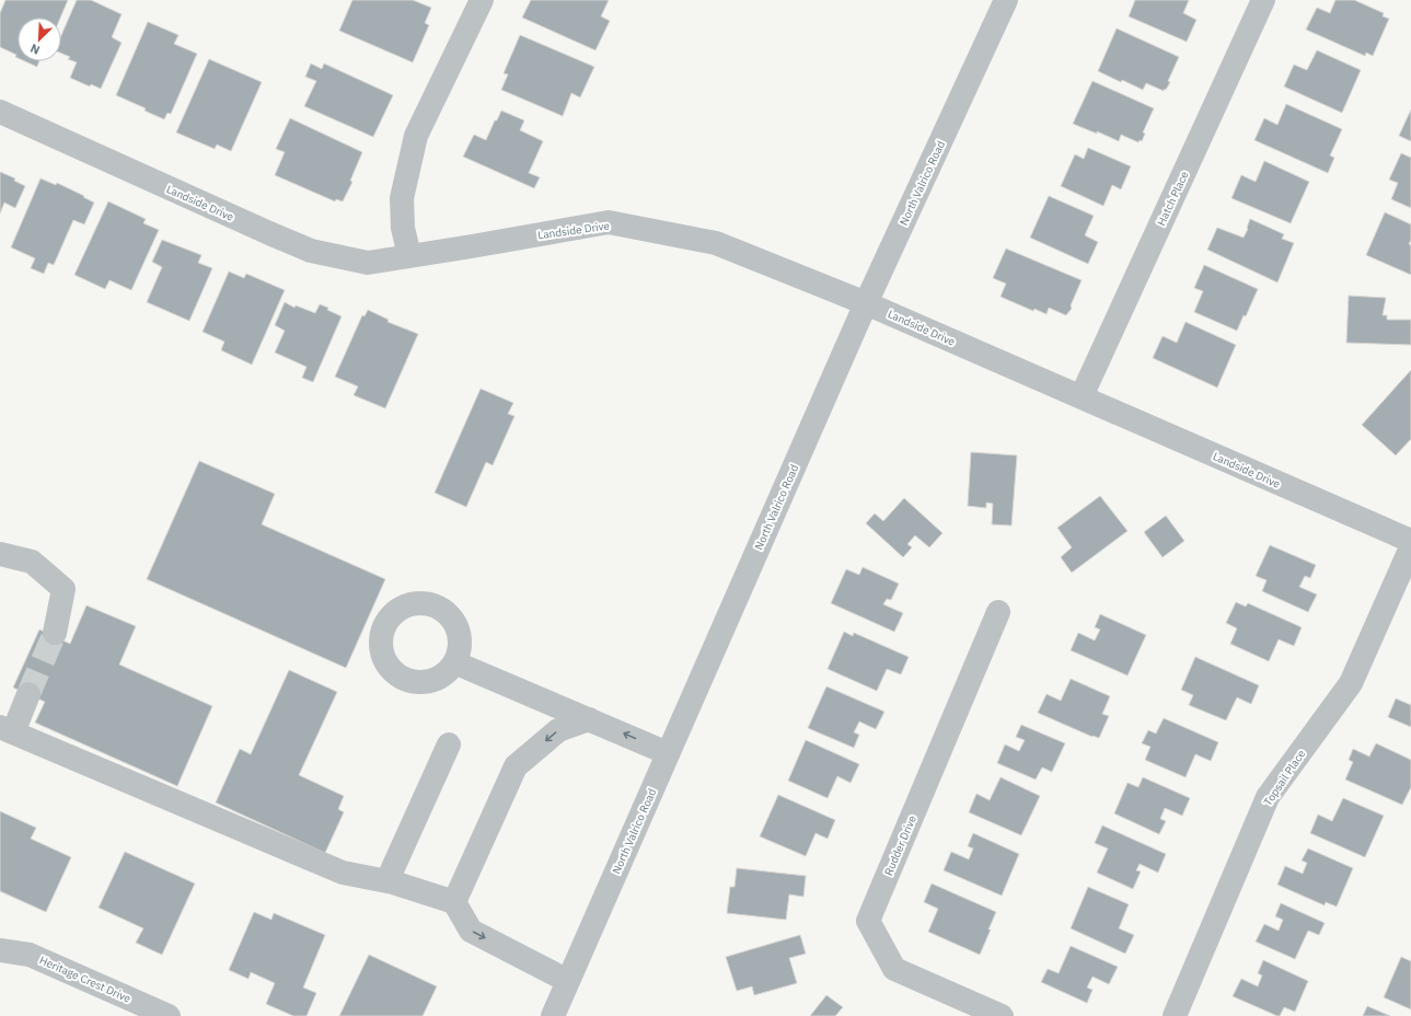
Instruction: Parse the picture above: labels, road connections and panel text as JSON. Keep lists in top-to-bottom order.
{
  "streets": {
    "street": [
      "North Valrico Road",
      "Hatch Place",
      "Landside Drive",
      "Topsail Place",
      "Rudder Drive",
      "Heritage Crest Drive"
    ]
  },
  "crossings": [
    ["North Valrico Road", "Landside Drive"],
    ["Hatch Place", "Landside Drive"]
  ],
  "north": "bottom left"
}
